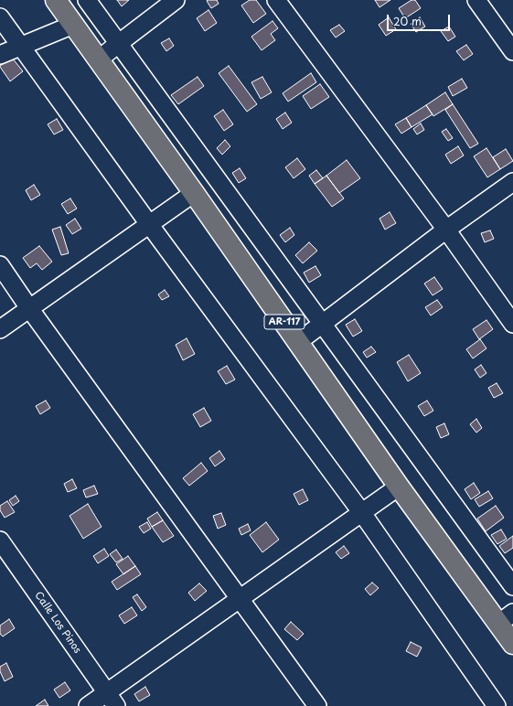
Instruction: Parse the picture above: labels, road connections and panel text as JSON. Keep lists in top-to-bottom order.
{
  "streets": {
    "main road": ["AR-117"],
    "street": ["Calle Los Pinos"]
  },
  "scale_bar": "20 m"
}
